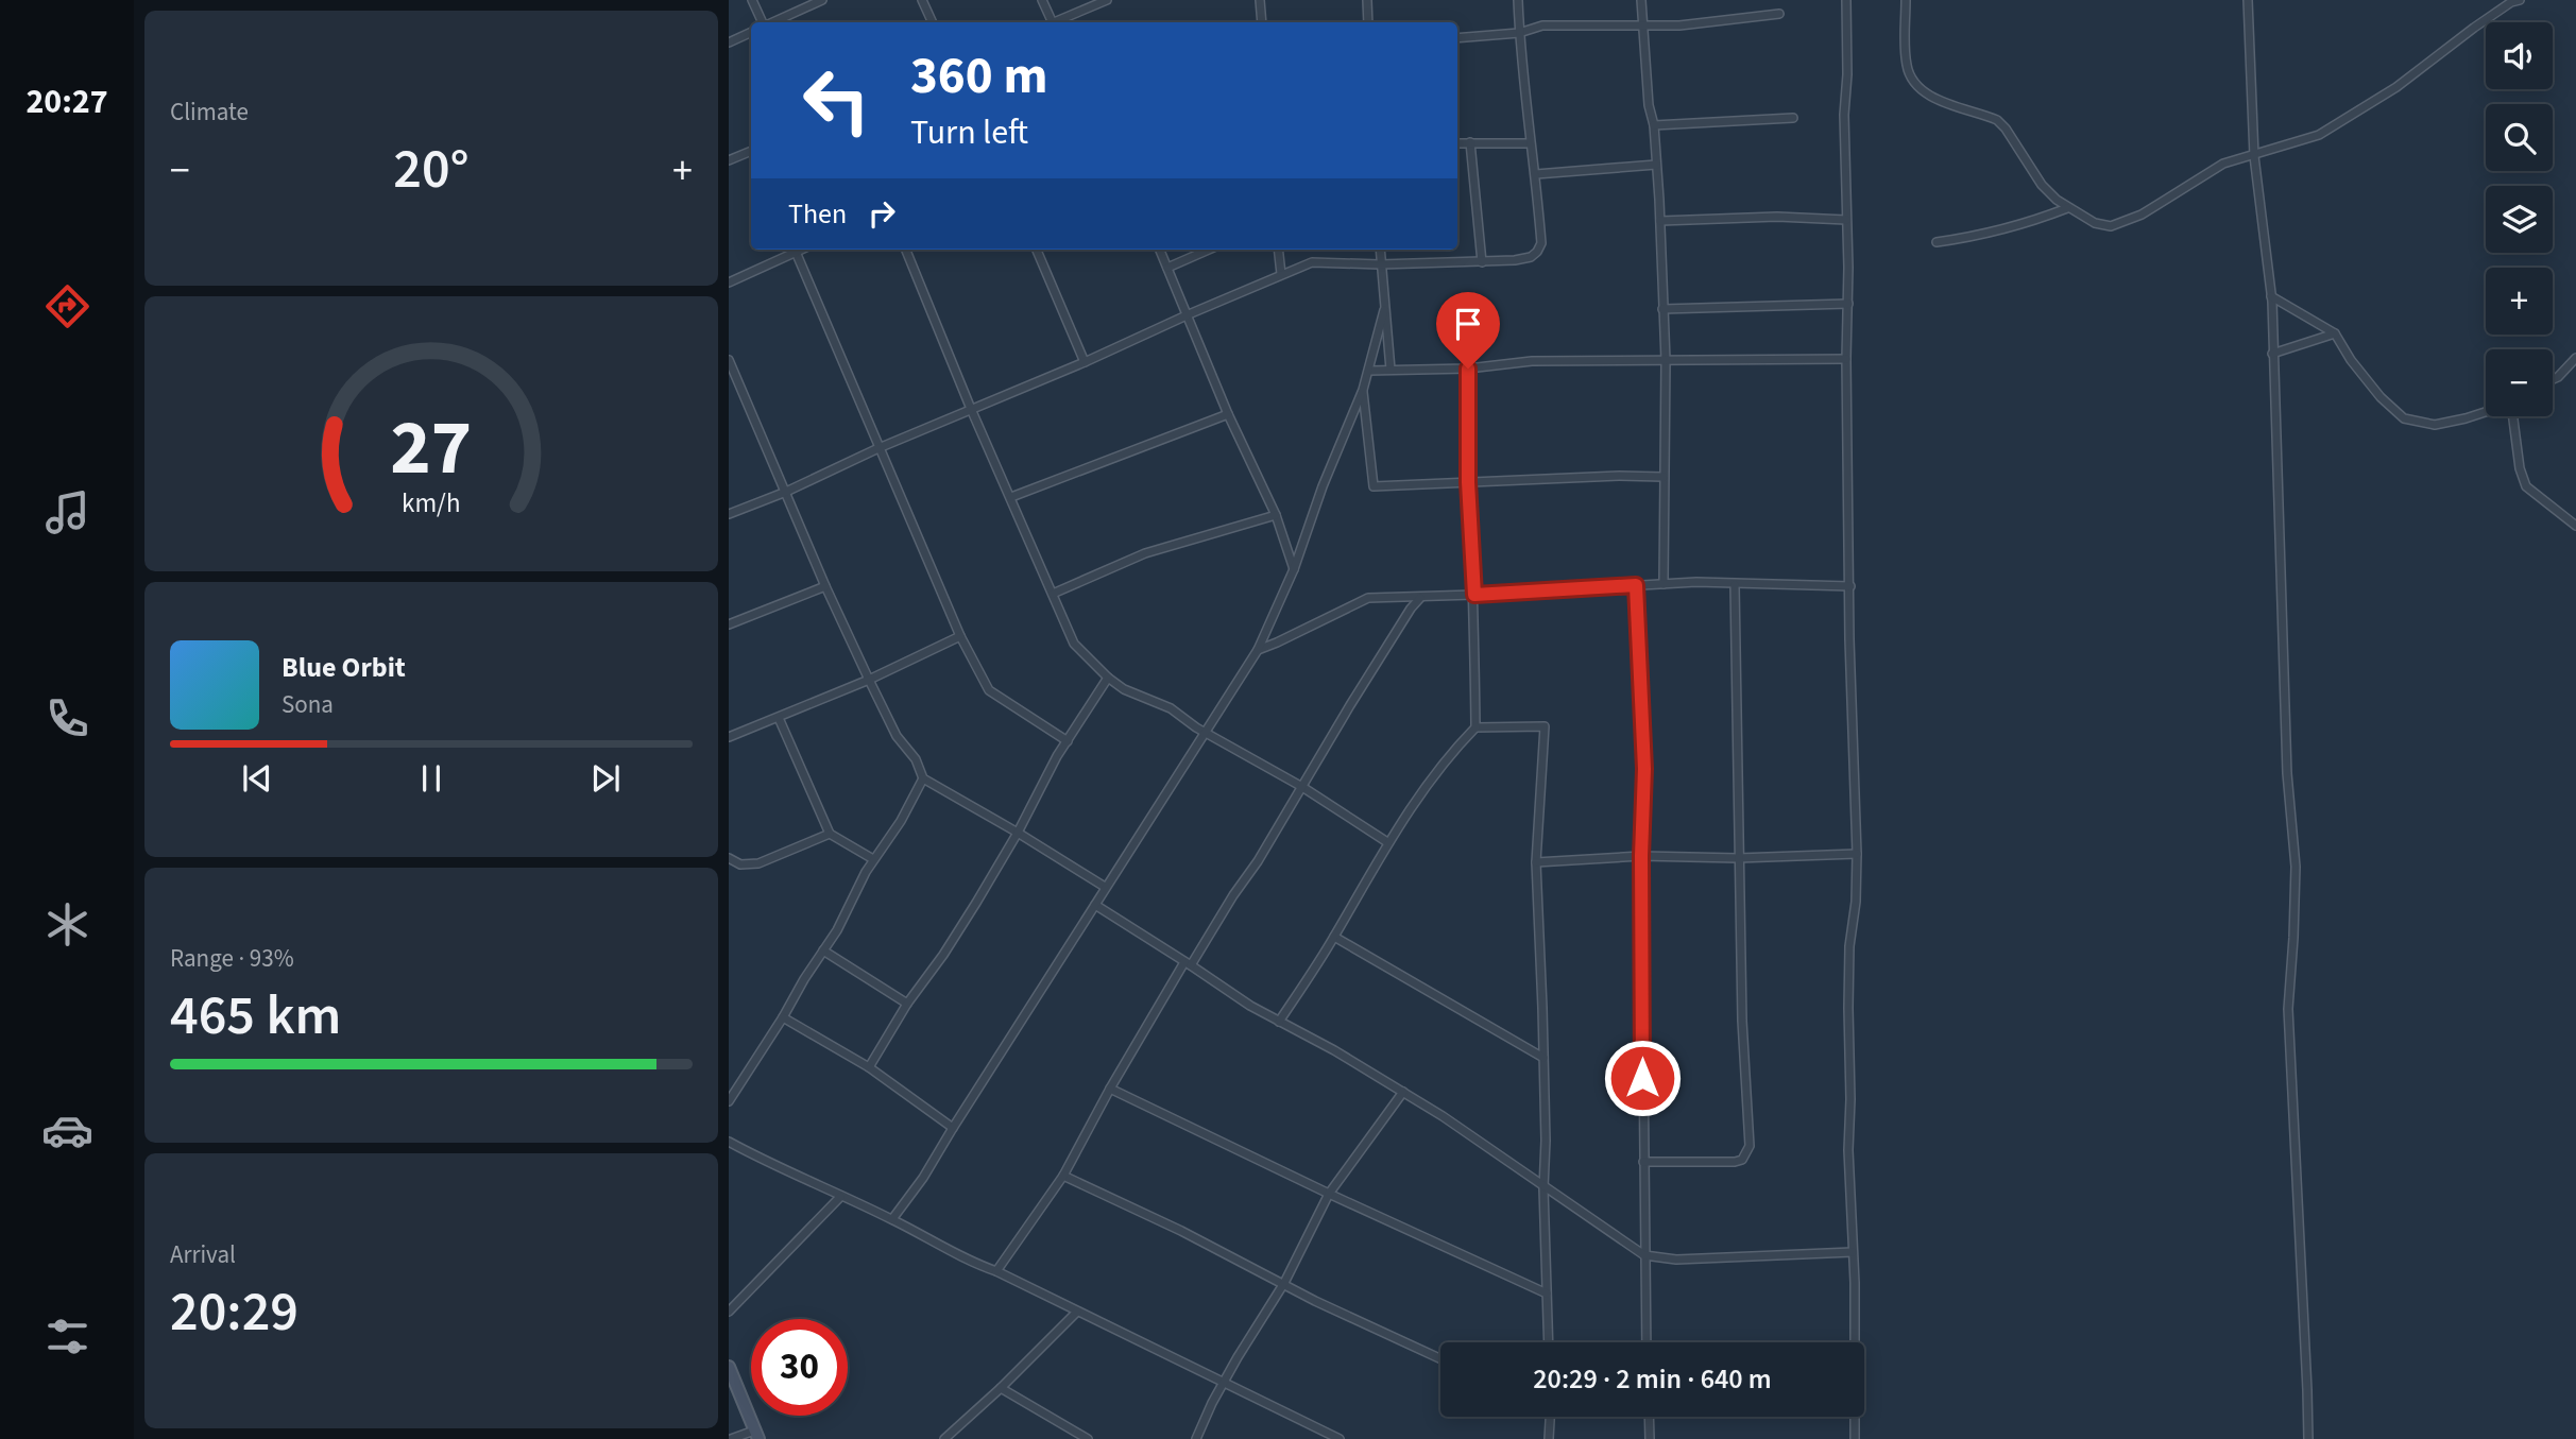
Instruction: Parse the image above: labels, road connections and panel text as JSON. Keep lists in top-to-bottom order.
{
  "page": {
    "tabs": "20:27",
    "tile": [
      "Climate",
      ["Range · 93%", "465 km"],
      ["Arrival", "20:29"]
    ],
    "map_buttons": ["+", "−"],
    "turn": ["360 m", "Turn left"],
    "heat": ["−", "20°", "+"],
    "then": "Then",
    "song": ["Blue Orbit", "Sona"],
    "limit": "30",
    "trip": "20:29 · 2 min · 640 m",
    "gauge": ["27", "km/h"]
  }
}
